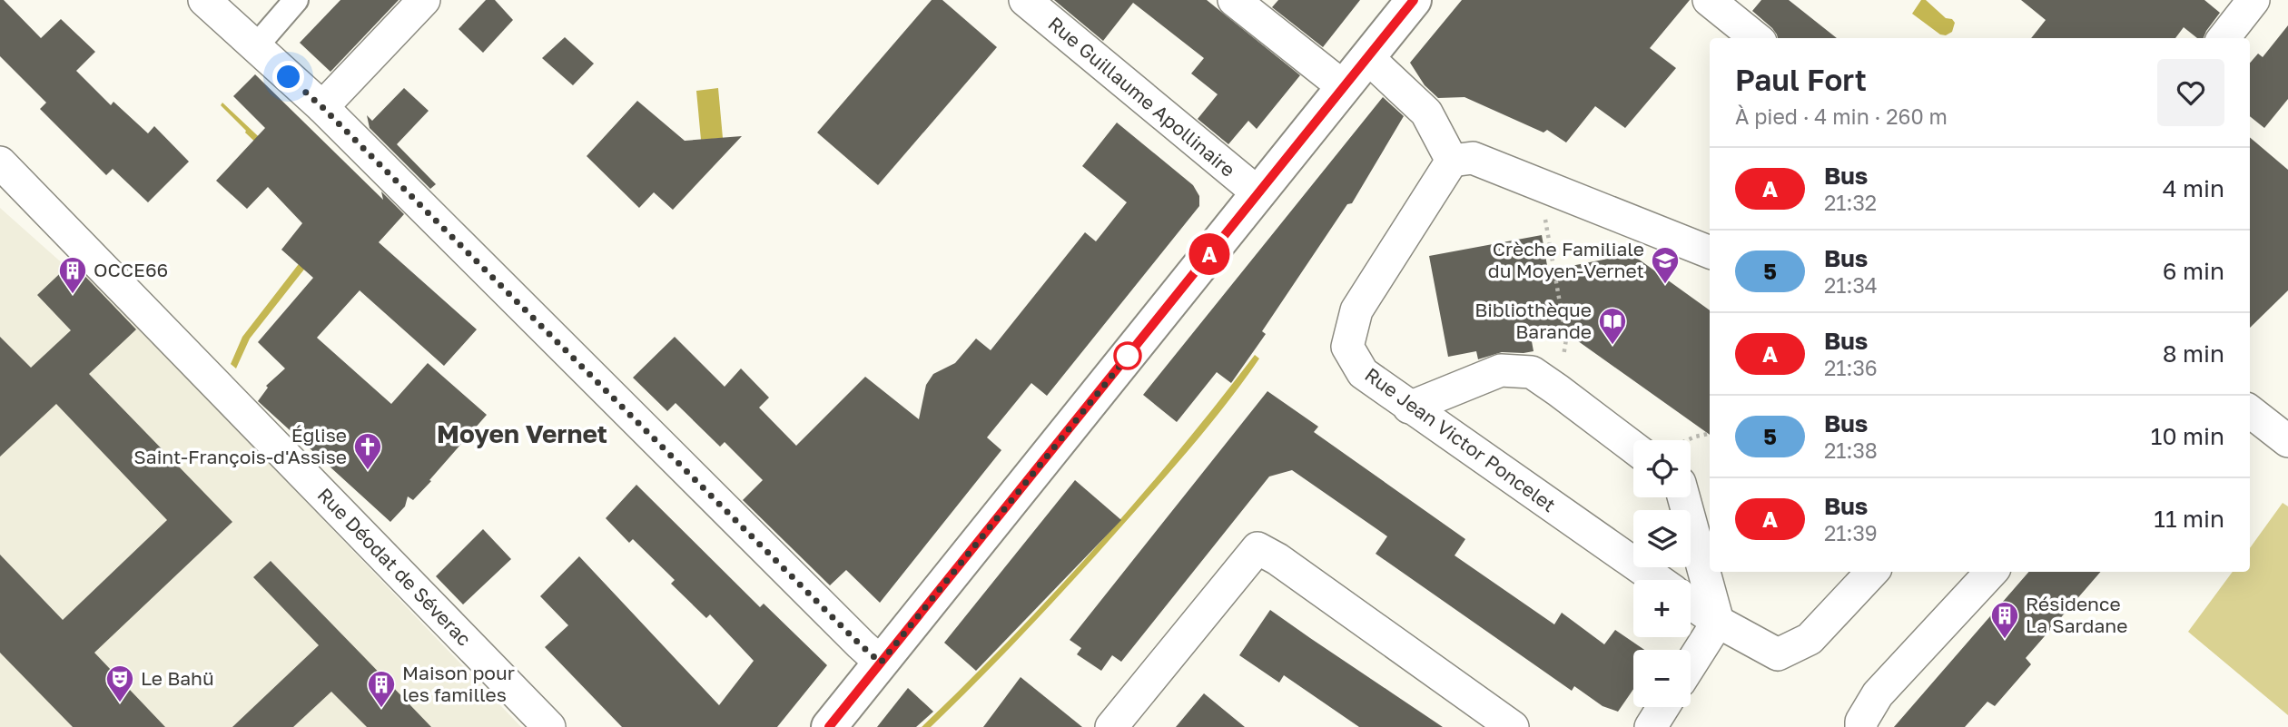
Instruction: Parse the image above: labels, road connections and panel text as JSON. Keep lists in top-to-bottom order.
{
  "streets": {
    "street": ["Rue Guillaume Apollinaire", "Rue Jean Victor Poncelet", "Rue Déodat de Séverac"]
  },
  "districts": ["Moyen Vernet"],
  "places": {
    "school or university": ["Crèche Familiale du Moyen-Vernet"],
    "building": ["OCCE66", "Résidence La Sardane", "Maison pour les familles"],
    "library": ["Bibliothèque Barande"],
    "church": ["Église Saint-François-d'Assise"],
    "theatre": ["Le Bahü"]
  },
  "lines": ["bus line A"],
  "page": {
    "on_map": "A",
    "heading": ["Paul Fort", "À pied · 4 min · 260 m"],
    "list": [
      {
        "mark": "A",
        "name": "Bus",
        "note": "21:32",
        "value": "4 min"
      },
      {
        "mark": "5",
        "name": "Bus",
        "note": "21:34",
        "value": "6 min"
      },
      {
        "mark": "A",
        "name": "Bus",
        "note": "21:36",
        "value": "8 min"
      },
      {
        "mark": "5",
        "name": "Bus",
        "note": "21:38",
        "value": "10 min"
      },
      {
        "mark": "A",
        "name": "Bus",
        "note": "21:39",
        "value": "11 min"
      }
    ],
    "map_buttons": ["+", "−"]
  }
}
